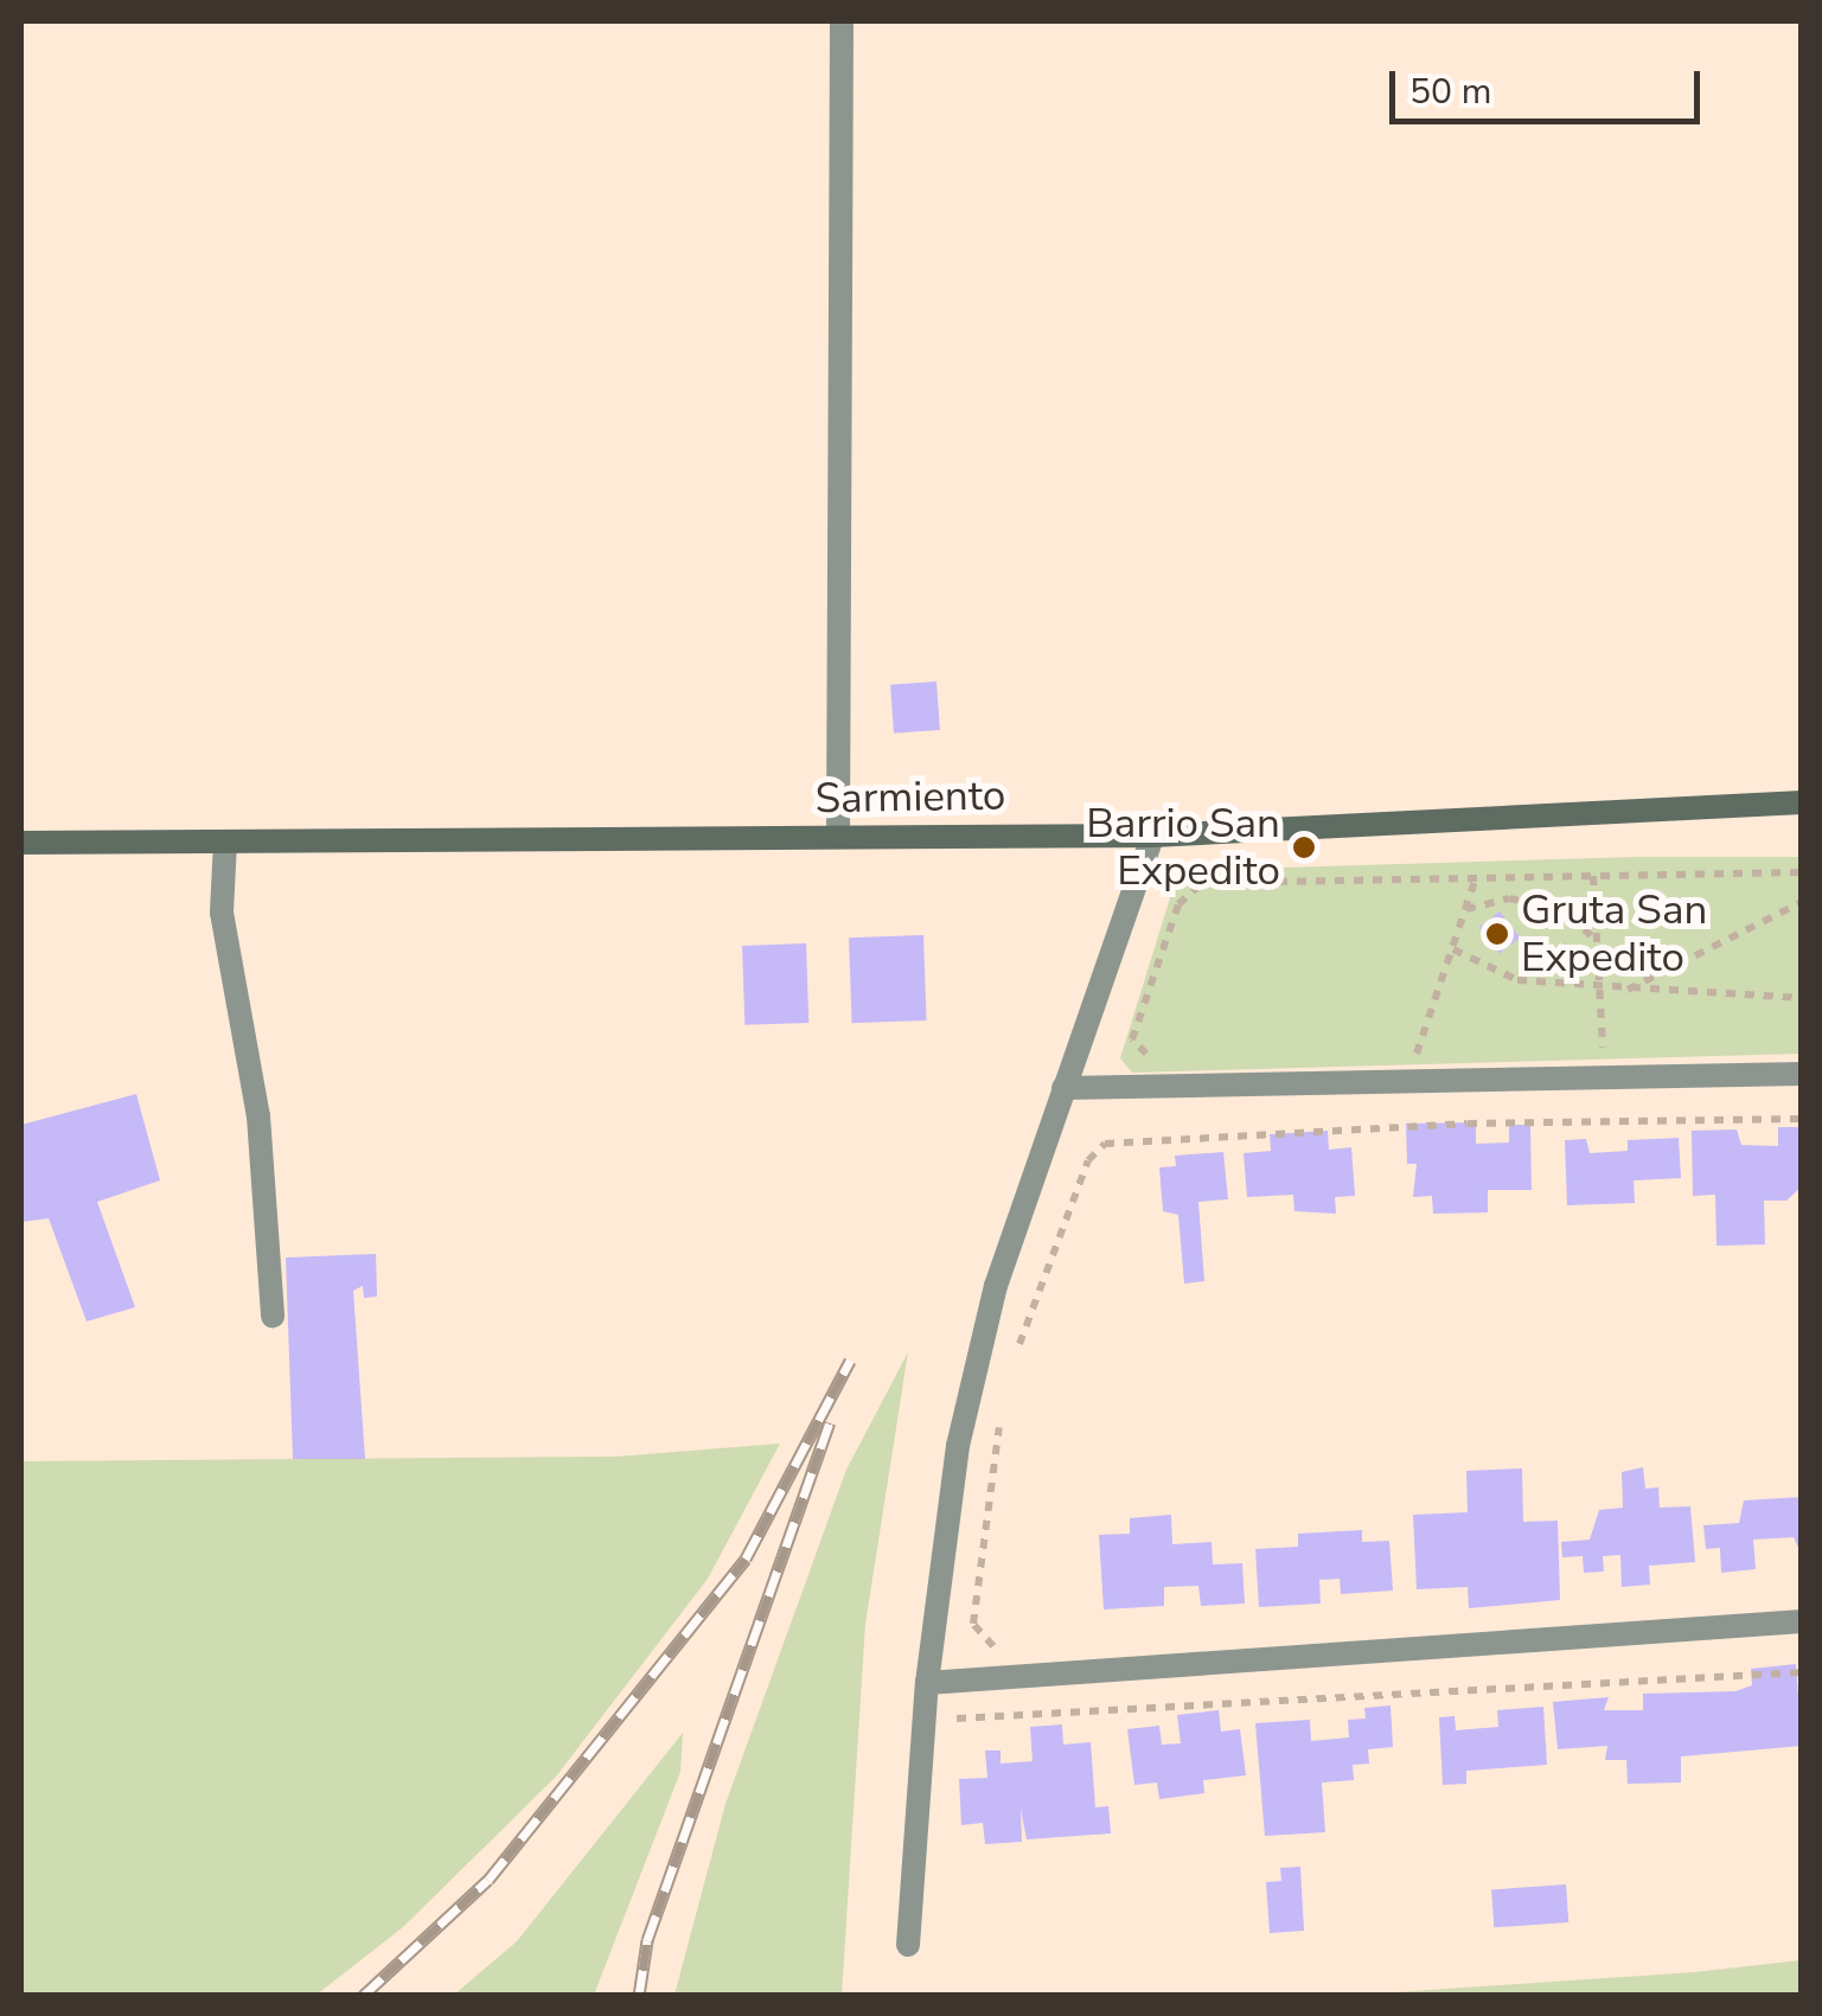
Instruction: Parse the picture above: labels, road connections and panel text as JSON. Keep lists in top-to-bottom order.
{
  "streets": {
    "main road": ["Sarmiento"]
  },
  "places": ["Barrio San Expedito", "Gruta San Expedito"],
  "scale_bar": "50 m"
}
